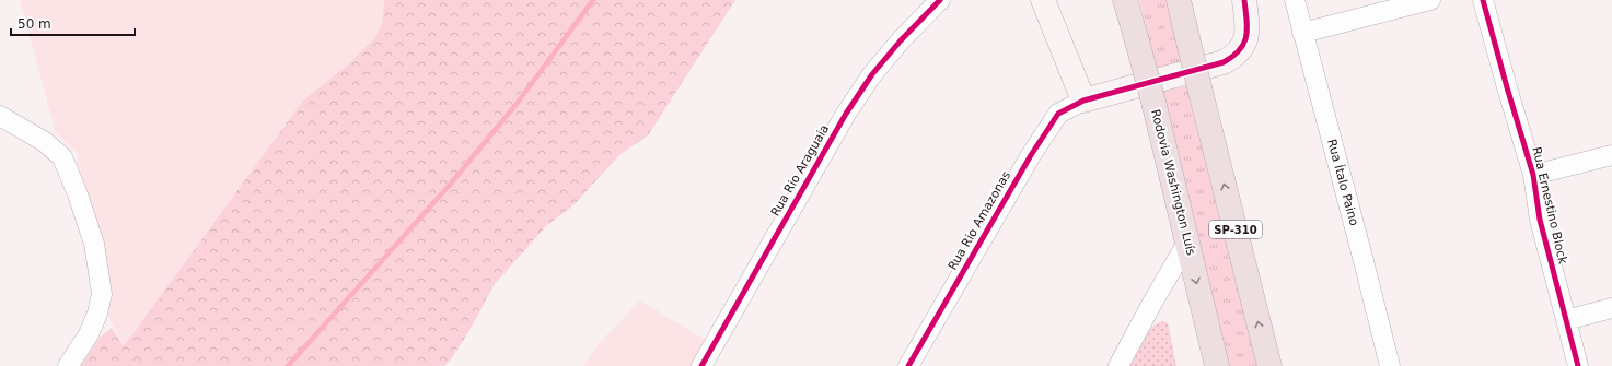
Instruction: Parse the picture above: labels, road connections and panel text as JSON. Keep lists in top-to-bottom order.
{
  "streets": {
    "highway": ["Rodovia Washington Luís", "SP-310"],
    "street": [
      "Rua Rio Araguaia",
      "Rua Ítalo Paino",
      "Rua Ernestino Block",
      "Rua Rio Amazonas"
    ]
  },
  "scale_bar": "50 m"
}
